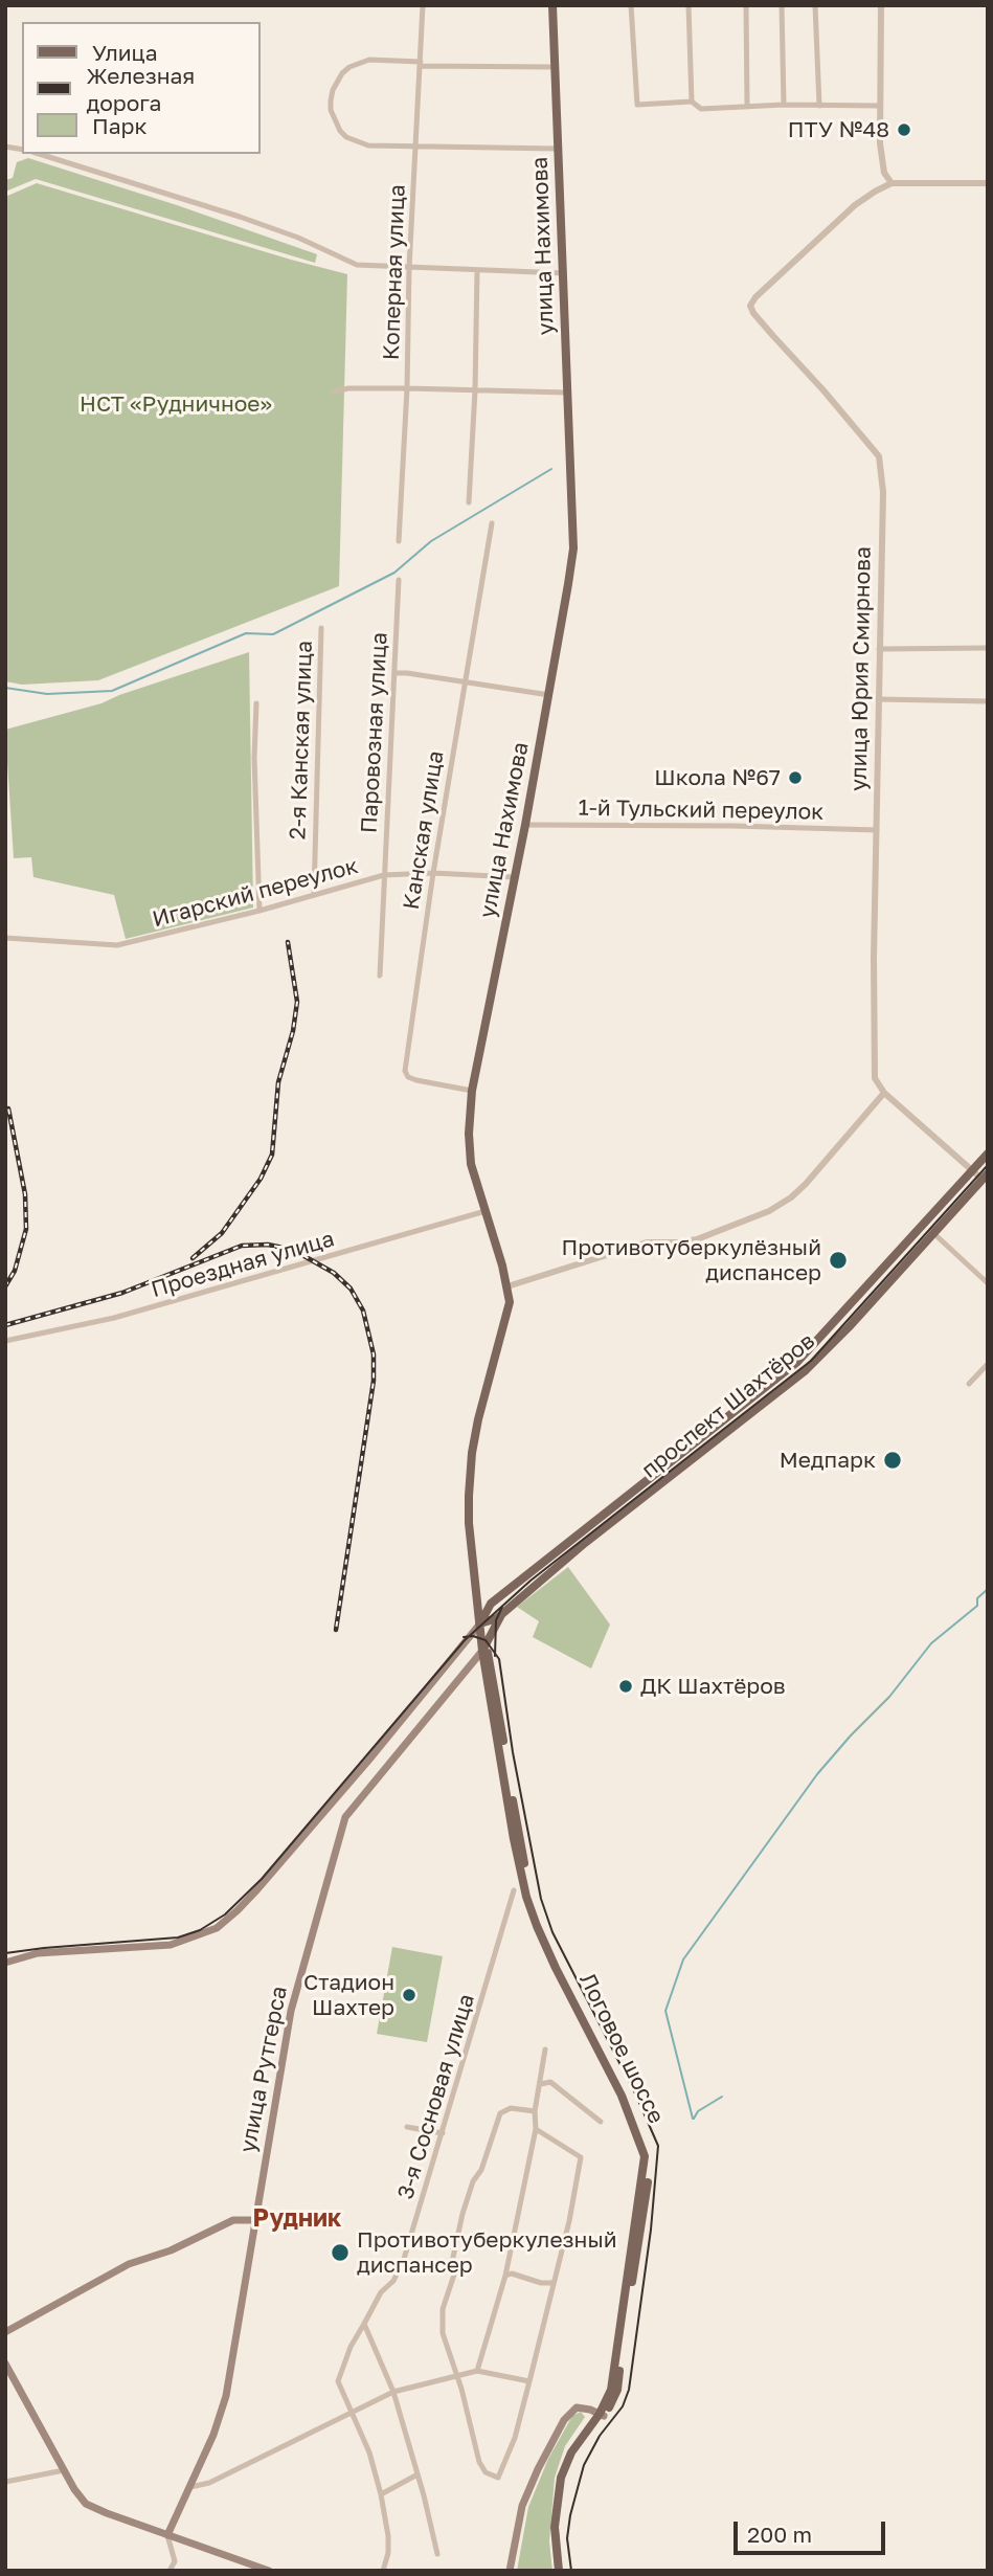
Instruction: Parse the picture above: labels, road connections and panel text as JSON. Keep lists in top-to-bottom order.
{
  "streets": {
    "main road": [
      "улица Нахимова",
      "проспект Шахтёров",
      "Логовое шоссе",
      "улица Рутгерса"
    ],
    "street": [
      "Коперная улица",
      "улица Юрия Смирнова",
      "Паровозная улица",
      "2-я Канская улица",
      "1-й Тульский переулок",
      "Канская улица",
      "Игарский переулок",
      "Проездная улица",
      "3-я Сосновая улица"
    ]
  },
  "crossings": [
    ["улица Нахимова", "1-й Тульский переулок"],
    ["улица Нахимова", "Канская улица"],
    ["улица Нахимова", "Игарский переулок"],
    ["улица Нахимова", "Проездная улица"],
    ["улица Нахимова", "проспект Шахтёров"],
    ["улица Нахимова", "Логовое шоссе"],
    ["улица Нахимова", "улица Рутгерса"],
    ["улица Юрия Смирнова", "1-й Тульский переулок"],
    ["Паровозная улица", "Игарский переулок"],
    ["2-я Канская улица", "Игарский переулок"],
    ["Канская улица", "Игарский переулок"],
    ["проспект Шахтёров", "Логовое шоссе"],
    ["проспект Шахтёров", "улица Рутгерса"],
    ["Логовое шоссе", "улица Рутгерса"]
  ],
  "districts": ["Рудник"],
  "parks": ["НСТ «Рудничное»"],
  "places": [
    "ПТУ №48",
    "Школа №67",
    "Противотуберкулёзный диспансер",
    "Медпарк",
    "ДК Шахтёров",
    "Стадион Шахтер",
    "Противотуберкулезный диспансер"
  ],
  "legend": ["Улица", "Железная дорога", "Парк"],
  "scale_bar": "200 m"
}
